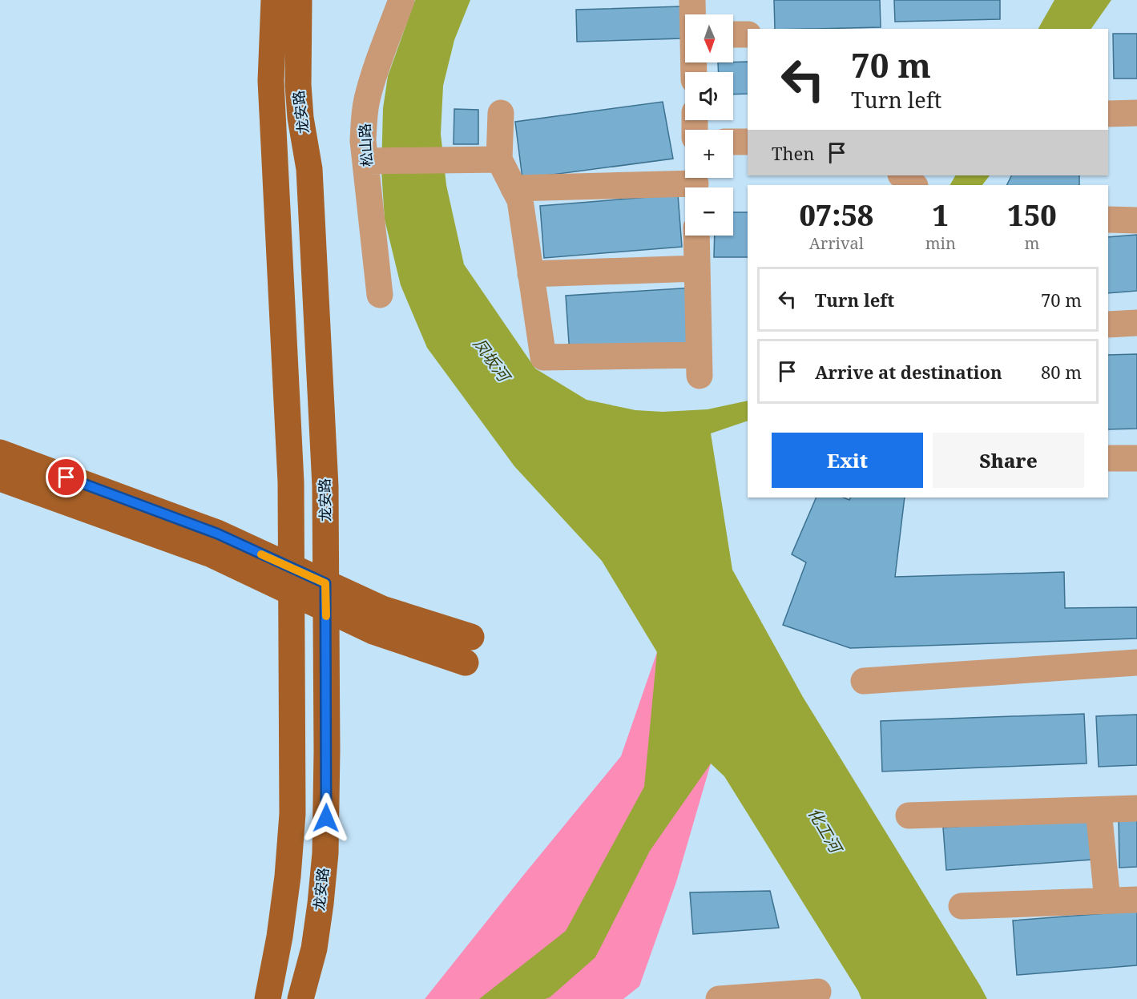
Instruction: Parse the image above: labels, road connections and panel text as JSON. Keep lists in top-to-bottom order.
{
  "streets": {
    "main road": ["龙安路"],
    "street": ["松山路"]
  },
  "water": ["凤坂河", "化工河"],
  "north": "bottom",
  "page": {
    "map_buttons": ["+", "−"],
    "turn": ["70 m", "Turn left"],
    "then": "Then",
    "eta": [
      "07:58",
      "Arrival",
      "1",
      "min",
      "150",
      "m"
    ],
    "list": [
      {
        "name": "Turn left",
        "value": "70 m"
      },
      {
        "name": "Arrive at destination",
        "value": "80 m"
      }
    ],
    "buttons": ["Exit", "Share"]
  }
}
